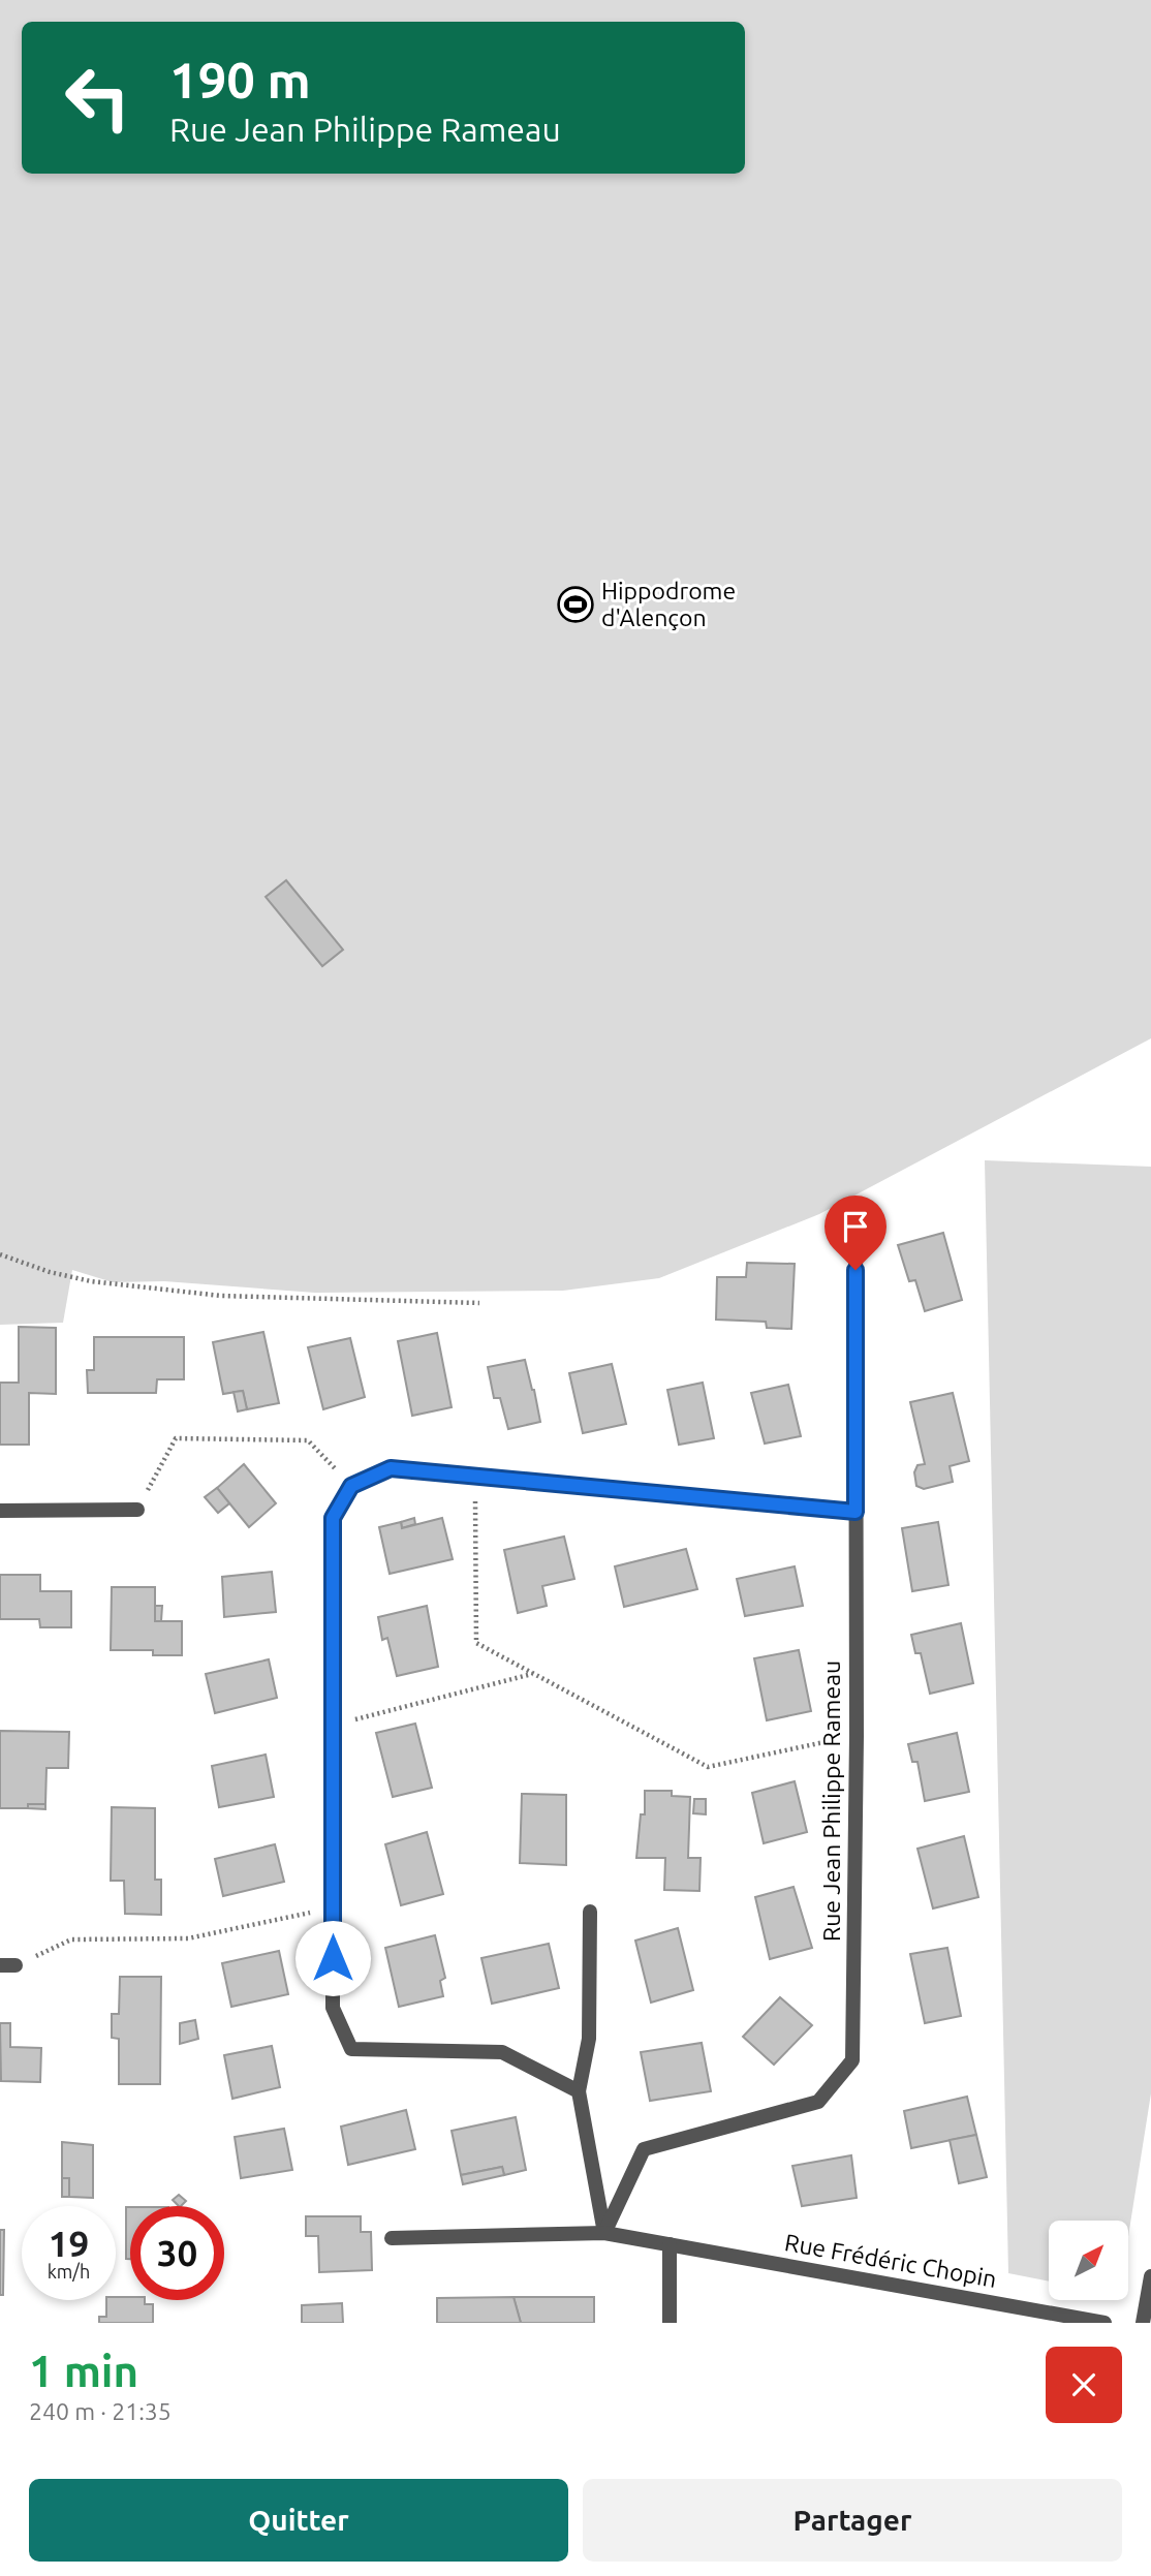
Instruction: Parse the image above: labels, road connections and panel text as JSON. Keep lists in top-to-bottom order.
{
  "streets": {
    "street": ["Rue Jean Philippe Rameau", "Rue Frédéric Chopin"]
  },
  "crossings": [
    ["Rue Jean Philippe Rameau", "Rue Frédéric Chopin"]
  ],
  "places": {
    "sports": ["Hippodrome d'Alençon"]
  },
  "north": "top right",
  "page": {
    "turn": ["190 m", "Rue Jean Philippe Rameau"],
    "speed": "19 km/h",
    "limit": "30",
    "heading": ["1 min", "240 m · 21:35"],
    "buttons": ["Quitter", "Partager"]
  }
}
